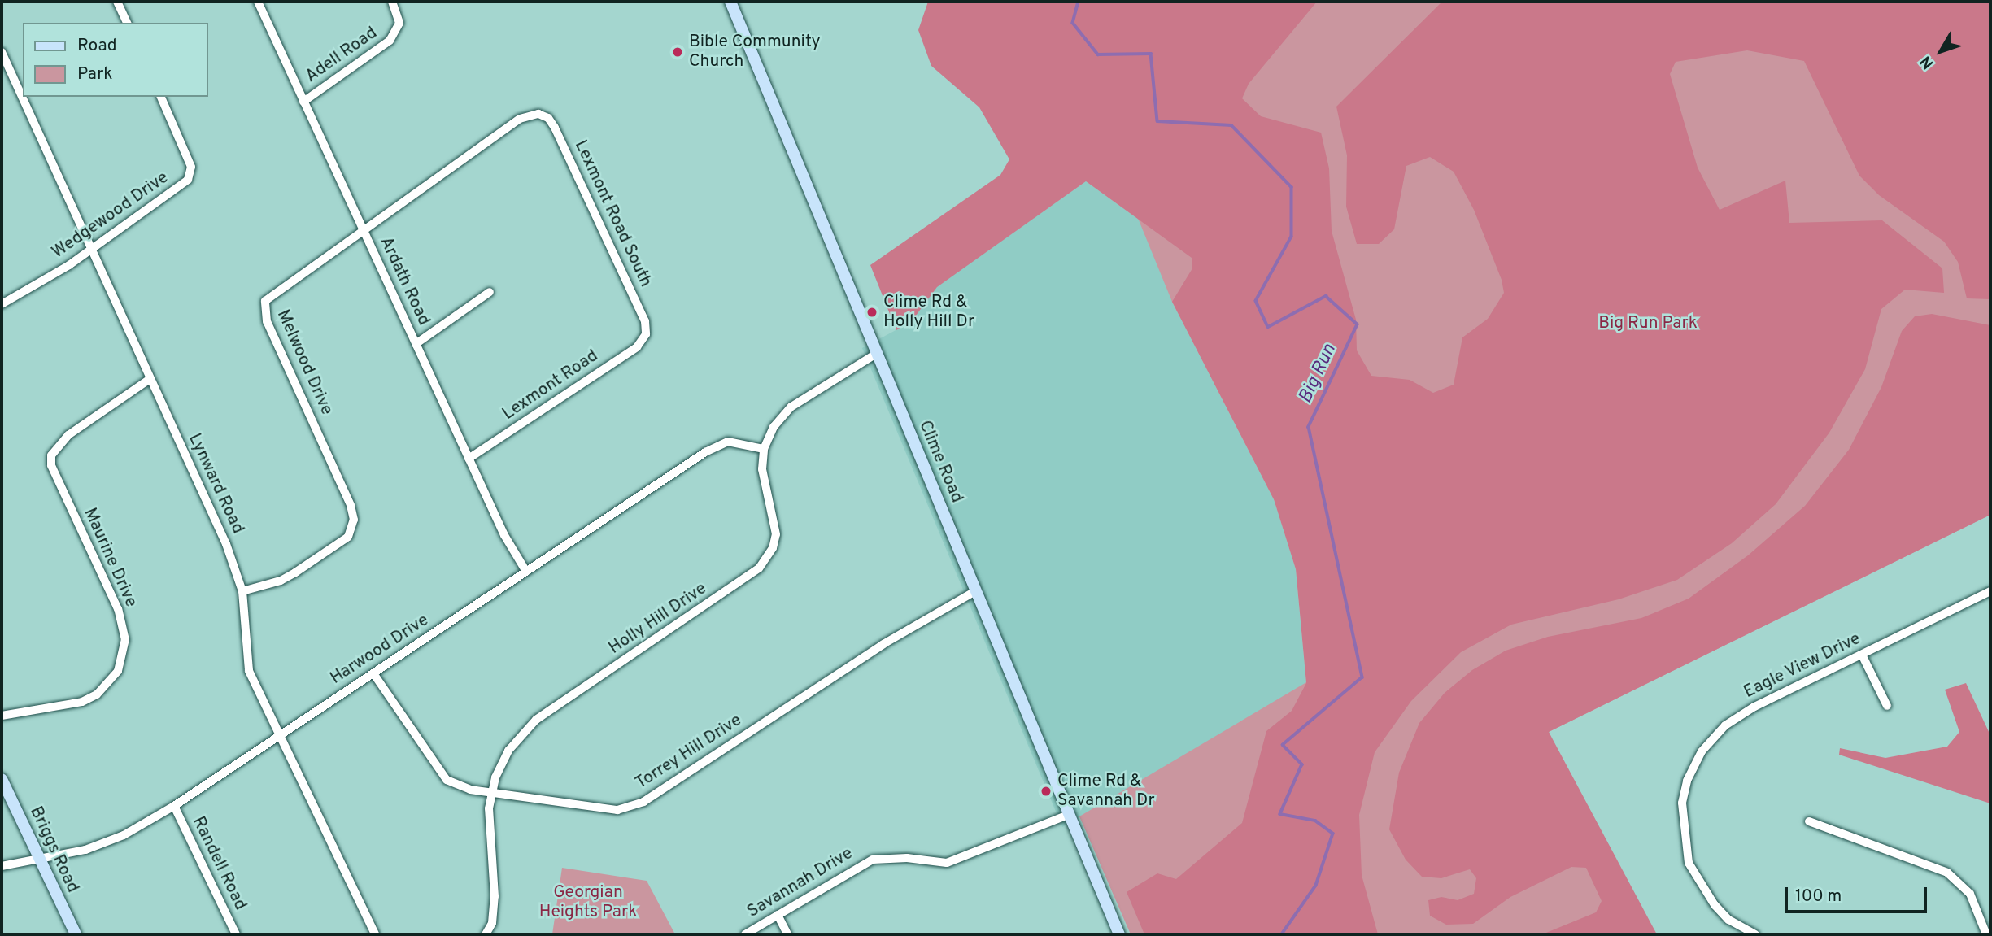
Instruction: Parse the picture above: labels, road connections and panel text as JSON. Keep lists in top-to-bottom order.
{
  "streets": {
    "main road": ["Clime Road", "Briggs Road"],
    "street": [
      "Adell Road",
      "Lexmont Road South",
      "Wedgewood Drive",
      "Ardath Road",
      "Melwood Drive",
      "Lexmont Road",
      "Lynward Road",
      "Maurine Drive",
      "Holly Hill Drive",
      "Harwood Drive",
      "Eagle View Drive",
      "Torrey Hill Drive",
      "Randell Road",
      "Savannah Drive"
    ]
  },
  "crossings": [
    ["Adell Road", "Ardath Road"],
    ["Lexmont Road South", "Melwood Drive"],
    ["Lexmont Road South", "Lexmont Road"],
    ["Wedgewood Drive", "Lynward Road"],
    ["Ardath Road", "Melwood Drive"],
    ["Ardath Road", "Lexmont Road"],
    ["Ardath Road", "Harwood Drive"],
    ["Melwood Drive", "Lynward Road"],
    ["Clime Road", "Holly Hill Drive"],
    ["Clime Road", "Torrey Hill Drive"],
    ["Clime Road", "Savannah Drive"],
    ["Lynward Road", "Maurine Drive"],
    ["Lynward Road", "Harwood Drive"],
    ["Holly Hill Drive", "Harwood Drive"],
    ["Holly Hill Drive", "Torrey Hill Drive"],
    ["Harwood Drive", "Torrey Hill Drive"],
    ["Harwood Drive", "Briggs Road"],
    ["Harwood Drive", "Randell Road"]
  ],
  "water": ["Big Run"],
  "parks": ["Big Run Park", "Georgian Heights Park"],
  "places": ["Bible Community Church", "Clime Rd & Holly Hill Dr", "Clime Rd & Savannah Dr"],
  "legend": ["Road", "Park"],
  "scale_bar": "100 m",
  "north": "bottom left"
}
